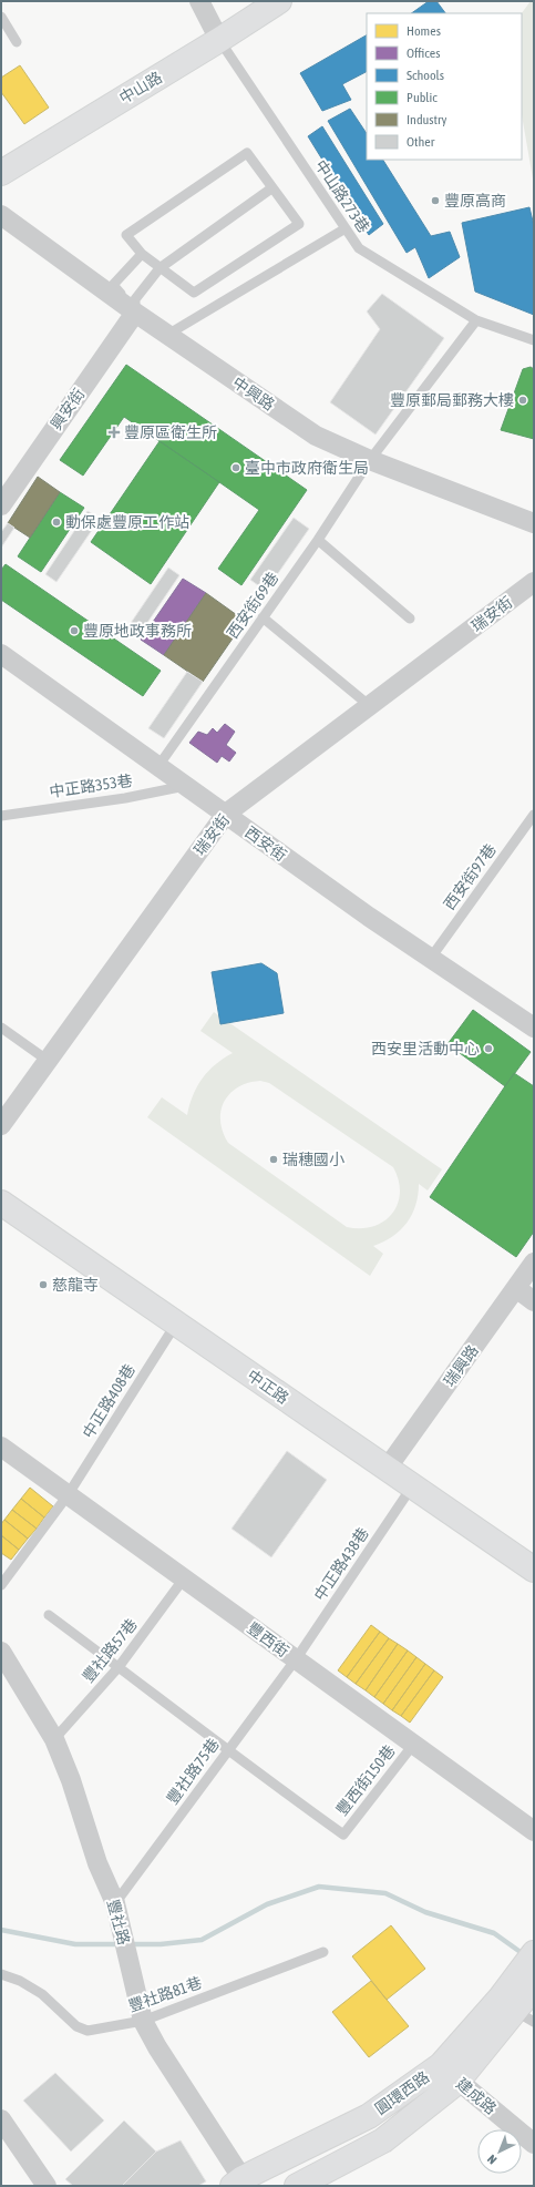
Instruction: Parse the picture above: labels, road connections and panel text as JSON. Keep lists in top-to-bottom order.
{
  "streets": {
    "street": [
      "中山路",
      "中興路",
      "興安街",
      "瑞安街",
      "西安街",
      "瑞興路",
      "中正路",
      "豐西街",
      "豐社路",
      "圓環西路",
      "建成路"
    ],
    "lane": [
      "中山路273巷",
      "西安街69巷",
      "中正路353巷",
      "西安街97巷",
      "中正路408巷",
      "中正路438巷",
      "豐社路57巷",
      "豐社路75巷",
      "豐西街150巷",
      "豐社路81巷"
    ]
  },
  "crossings": [
    ["中山路", "中山路273巷"],
    ["中山路273巷", "西安街69巷"],
    ["中興路", "興安街"],
    ["中興路", "西安街69巷"],
    ["西安街69巷", "西安街"],
    ["瑞安街", "西安街"],
    ["中正路353巷", "西安街"],
    ["西安街", "西安街97巷"],
    ["瑞興路", "中正路"],
    ["中正路", "中正路408巷"],
    ["中正路", "中正路438巷"],
    ["中正路408巷", "豐西街"],
    ["中正路438巷", "豐西街"],
    ["中正路438巷", "豐社路75巷"],
    ["豐西街", "豐社路57巷"],
    ["豐西街", "豐社路75巷"],
    ["豐西街", "豐西街150巷"],
    ["豐社路57巷", "豐社路"],
    ["豐社路75巷", "豐西街150巷"],
    ["豐社路75巷", "豐社路"],
    ["豐社路", "豐社路81巷"],
    ["豐社路", "圓環西路"],
    ["圓環西路", "建成路"]
  ],
  "places": {
    "other": [
      "豐原高商",
      "豐原郵局郵務大樓",
      "臺中市政府衛生局",
      "動保處豐原工作站",
      "豐原地政事務所",
      "西安里活動中心",
      "瑞穗國小",
      "慈龍寺"
    ],
    "health": ["豐原區衛生所"]
  },
  "legend": [
    "Homes",
    "Offices",
    "Schools",
    "Public",
    "Industry",
    "Other"
  ],
  "north": "bottom left"
}
